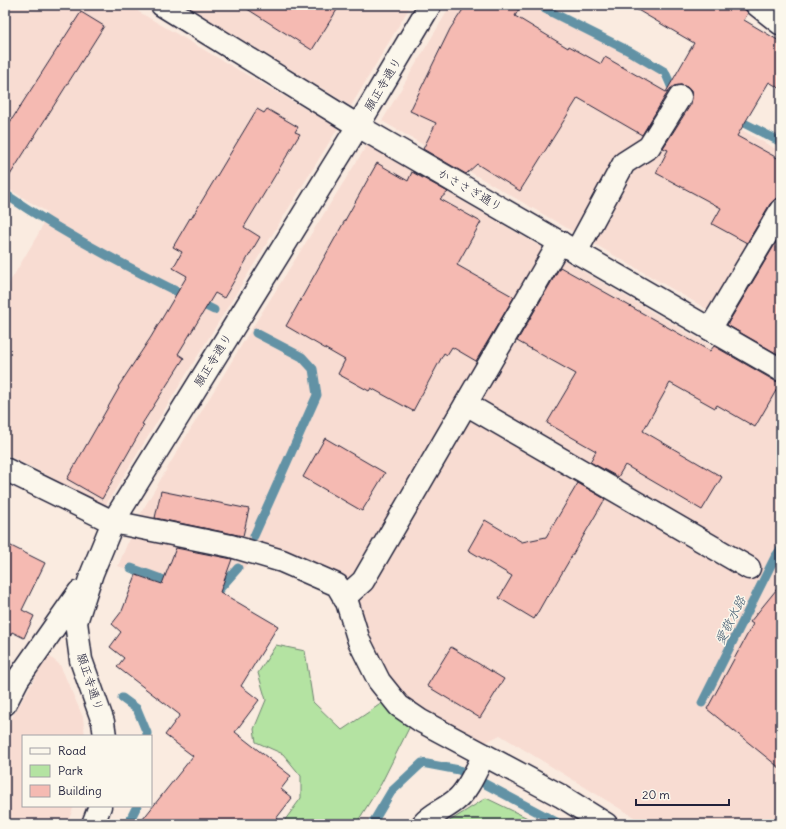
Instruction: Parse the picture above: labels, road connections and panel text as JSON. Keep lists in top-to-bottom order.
{
  "streets": {
    "street": ["願正寺通り", "かささぎ通り"]
  },
  "crossings": [
    ["願正寺通り", "かささぎ通り"]
  ],
  "water": ["愛敬水路"],
  "legend": ["Road", "Park", "Building"],
  "scale_bar": "20 m"
}
